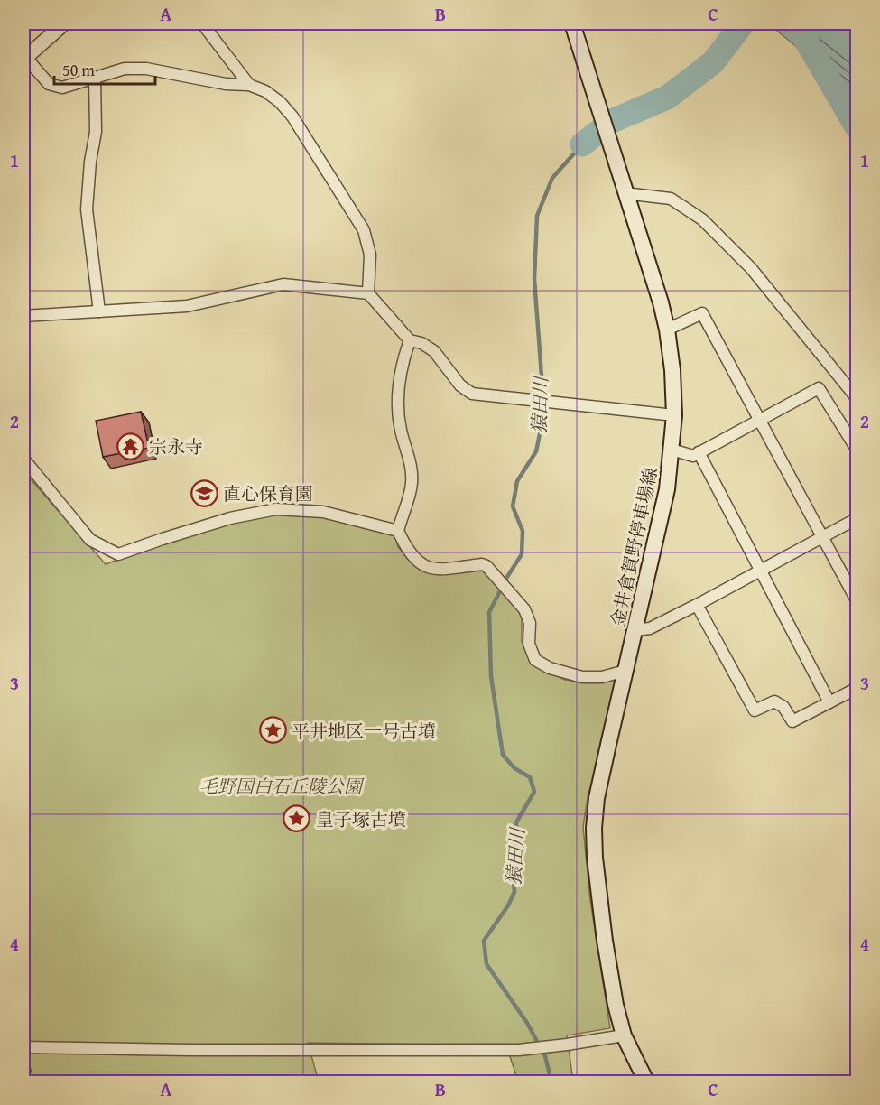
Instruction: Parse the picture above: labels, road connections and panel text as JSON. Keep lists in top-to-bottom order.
{
  "streets": {
    "main road": ["金井倉賀野停車場線"]
  },
  "water": ["猿田川"],
  "parks": ["毛野国白石丘陵公園"],
  "places": {
    "temple": ["宗永寺"],
    "school or university": ["直心保育園"],
    "place": ["平井地区一号古墳", "皇子塚古墳"]
  },
  "scale_bar": "50 m",
  "grid": {
    "columns": ["A", "B", "C"],
    "rows": [
      "1",
      "2",
      "3",
      "4"
    ]
  }
}
